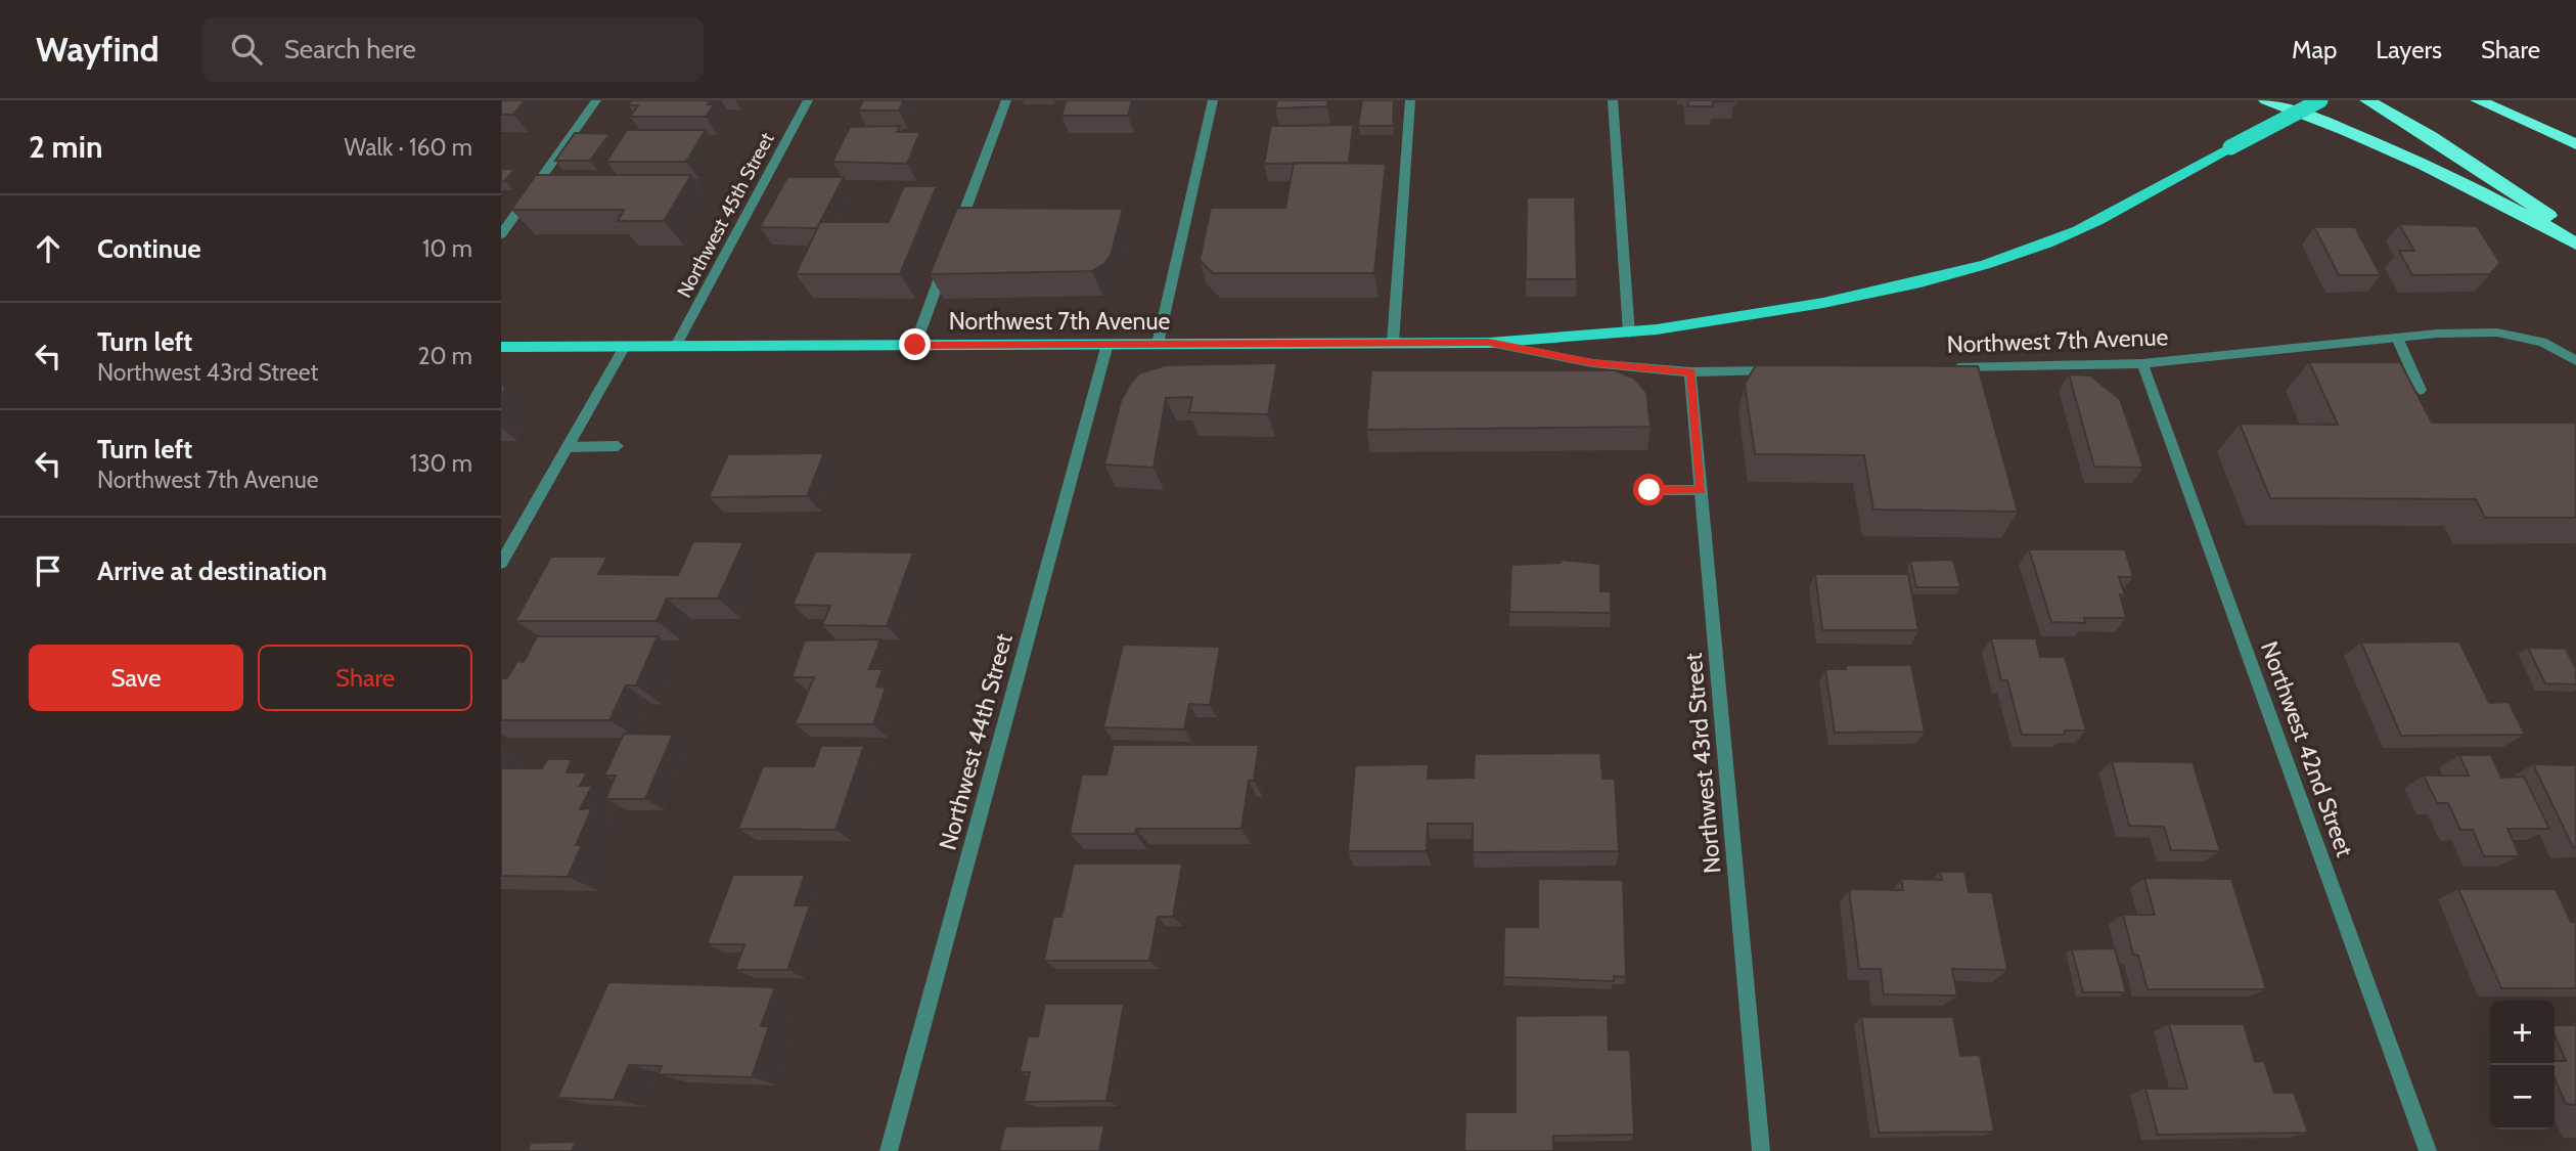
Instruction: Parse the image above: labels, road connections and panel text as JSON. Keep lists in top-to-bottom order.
{
  "streets": {
    "main road": ["Northwest 7th Avenue"],
    "street": [
      "Northwest 45th Street",
      "Northwest 44th Street",
      "Northwest 42nd Street",
      "Northwest 43rd Street"
    ]
  },
  "crossings": [
    ["Northwest 45th Street", "Northwest 7th Avenue"],
    ["Northwest 7th Avenue", "Northwest 44th Street"],
    ["Northwest 7th Avenue", "Northwest 42nd Street"],
    ["Northwest 7th Avenue", "Northwest 43rd Street"]
  ],
  "page": {
    "header": "Wayfind",
    "search": "Search here",
    "nav": ["Map", "Layers", "Share"],
    "heading": ["2 min", "Walk · 160 m"],
    "list": [
      ["Continue", "10 m"],
      ["Turn left", "Northwest 43rd Street", "20 m"],
      ["Turn left", "Northwest 7th Avenue", "130 m"],
      "Arrive at destination"
    ],
    "buttons": ["Save", "Share"],
    "map_buttons": ["+", "−"]
  }
}
